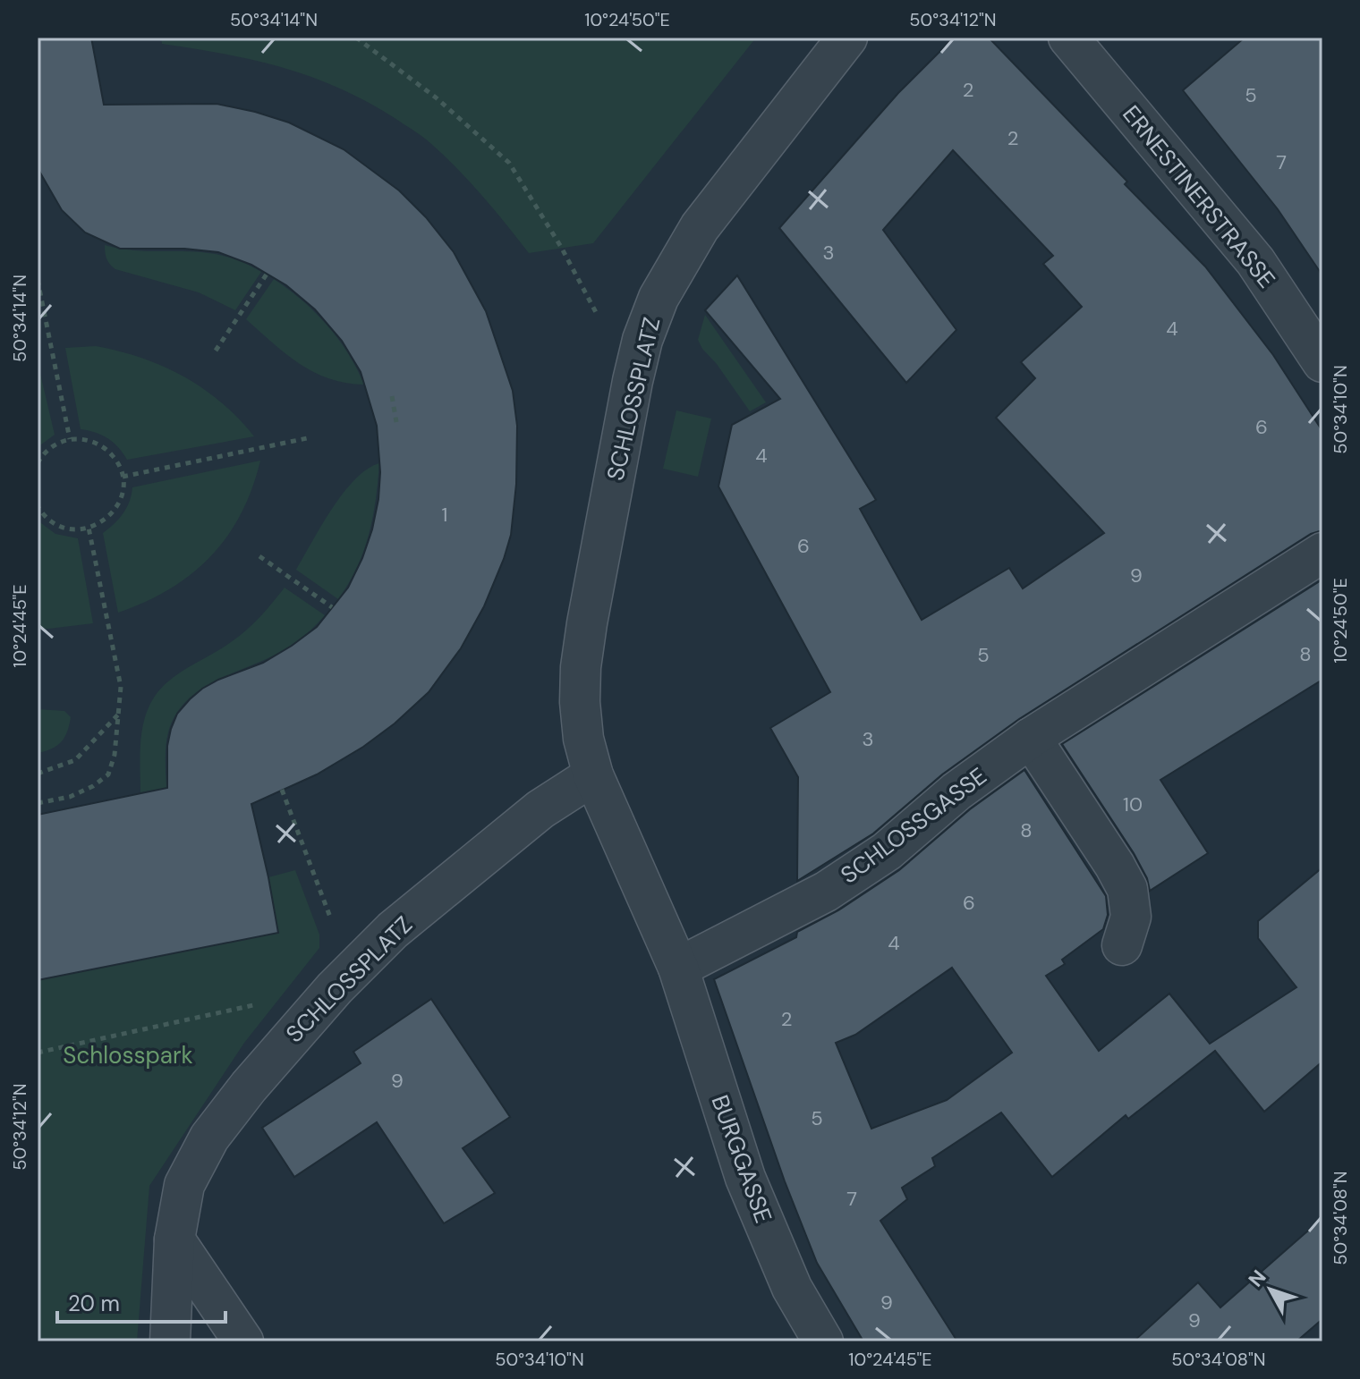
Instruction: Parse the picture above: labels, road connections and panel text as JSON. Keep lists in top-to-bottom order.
{
  "streets": {
    "street": [
      "ERNESTINERSTRASSE",
      "SCHLOSSPLATZ",
      "SCHLOSSGASSE",
      "BURGGASSE"
    ]
  },
  "crossings": [
    ["SCHLOSSPLATZ", "SCHLOSSGASSE"],
    ["SCHLOSSPLATZ", "BURGGASSE"],
    ["SCHLOSSGASSE", "BURGGASSE"]
  ],
  "parks": ["Schlosspark"],
  "house_numbers": [
    "2",
    "5",
    "2",
    "7",
    "3",
    "4",
    "6",
    "4",
    "1",
    "6",
    "9",
    "8",
    "5",
    "3",
    "10",
    "8",
    "6",
    "4",
    "2",
    "9",
    "5",
    "7",
    "9",
    "9"
  ],
  "scale_bar": "20 m",
  "north": "top left",
  "coordinates": [
    "50°34'14\"N",
    "10°24'50\"E",
    "50°34'12\"N",
    "50°34'10\"N",
    "10°24'45\"E",
    "50°34'08\"N"
  ]
}
